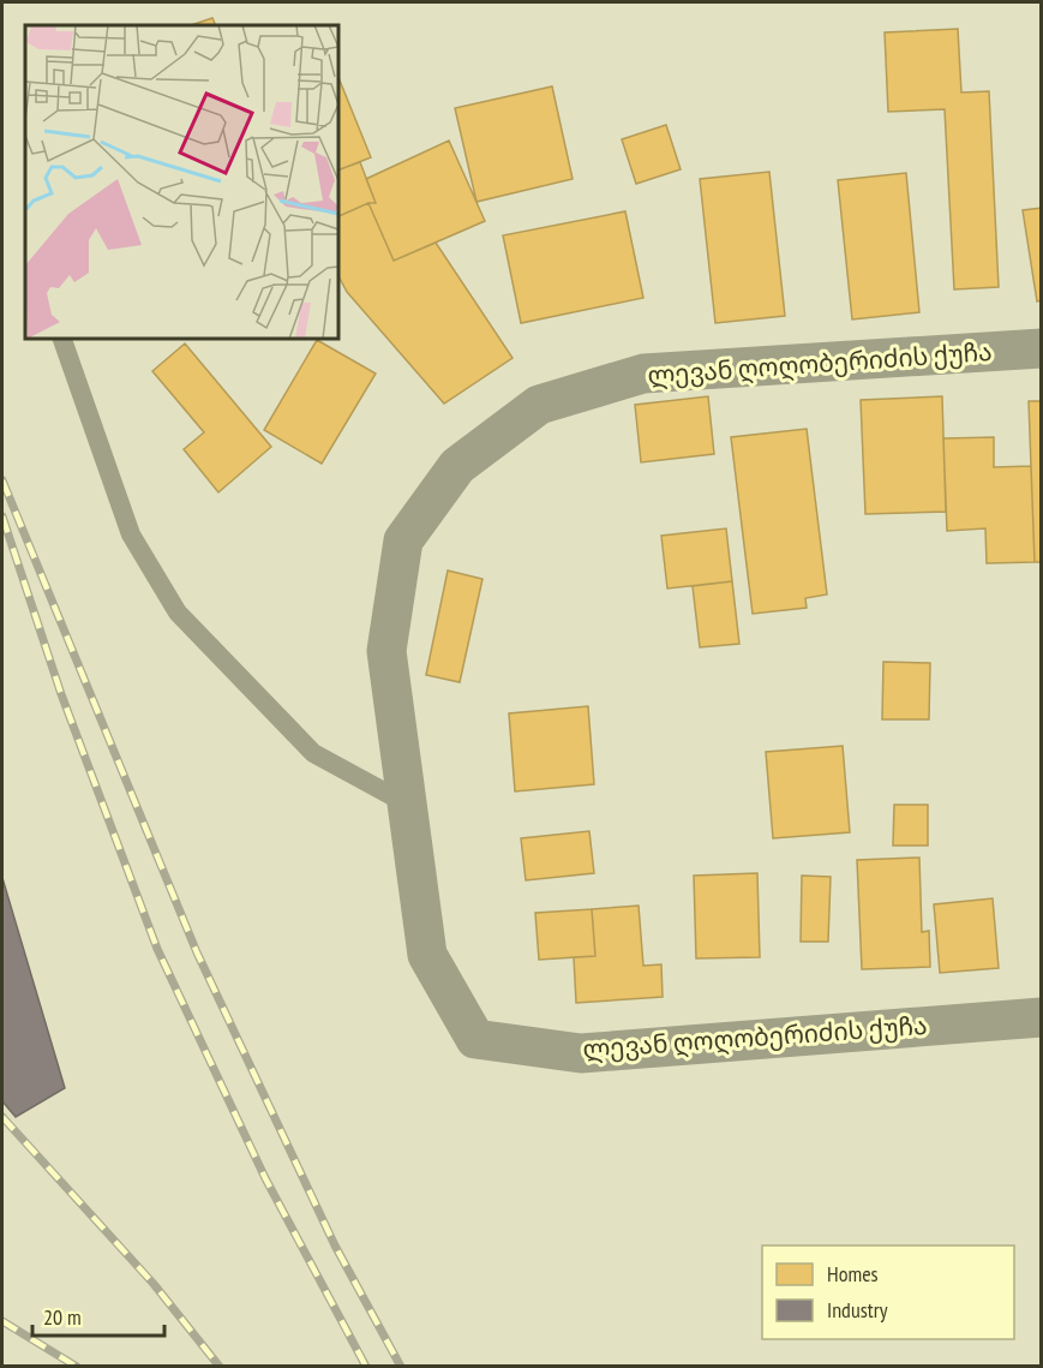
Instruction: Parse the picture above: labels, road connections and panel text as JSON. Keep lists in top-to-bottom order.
{
  "streets": {
    "street": ["ლევან ღოღობერიძის ქუჩა"]
  },
  "legend": ["Homes", "Industry"],
  "scale_bar": "20 m"
}
